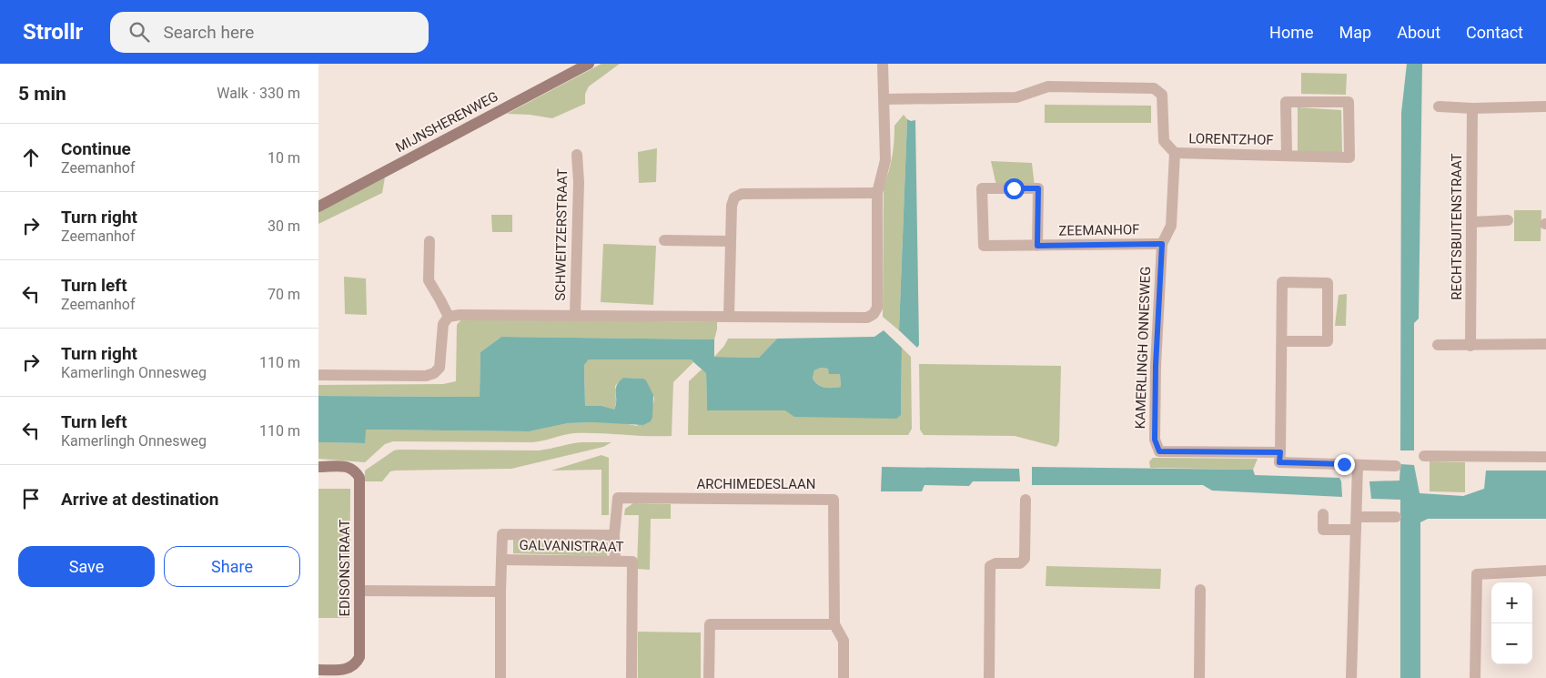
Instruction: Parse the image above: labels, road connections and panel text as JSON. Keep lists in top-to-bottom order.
{
  "streets": {
    "street": [
      "MIJNSHERENWEG",
      "LORENTZHOF",
      "RECHTSBUITENSTRAAT",
      "ZEEMANHOF",
      "SCHWEITZERSTRAAT",
      "KAMERLINGH ONNESWEG",
      "ARCHIMEDESLAAN",
      "GALVANISTRAAT",
      "EDISONSTRAAT"
    ]
  },
  "crossings": [
    ["LORENTZHOF", "KAMERLINGH ONNESWEG"],
    ["ZEEMANHOF", "KAMERLINGH ONNESWEG"],
    ["ARCHIMEDESLAAN", "GALVANISTRAAT"]
  ],
  "page": {
    "header": "Strollr",
    "search": "Search here",
    "nav": [
      "Home",
      "Map",
      "About",
      "Contact"
    ],
    "heading": ["5 min", "Walk · 330 m"],
    "list": [
      ["Continue", "Zeemanhof", "10 m"],
      ["Turn right", "Zeemanhof", "30 m"],
      ["Turn left", "Zeemanhof", "70 m"],
      ["Turn right", "Kamerlingh Onnesweg", "110 m"],
      ["Turn left", "Kamerlingh Onnesweg", "110 m"],
      "Arrive at destination"
    ],
    "buttons": ["Save", "Share"],
    "map_buttons": ["+", "−"]
  }
}
